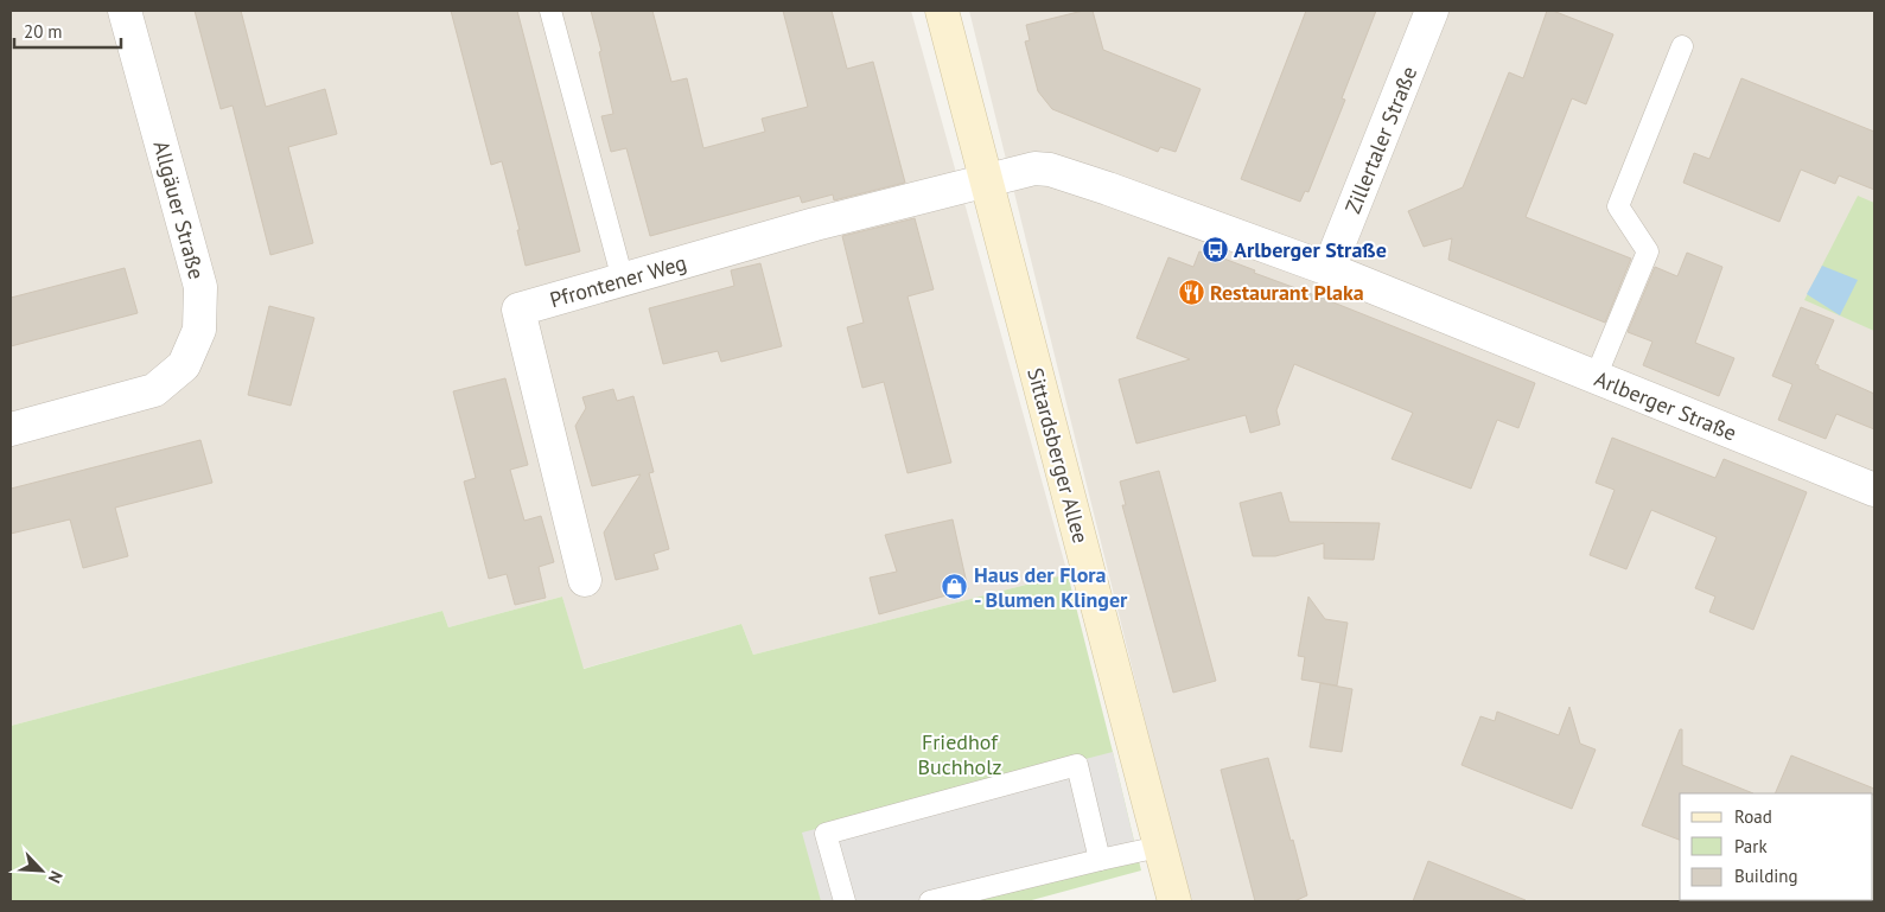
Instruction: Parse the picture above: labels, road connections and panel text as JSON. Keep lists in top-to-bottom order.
{
  "streets": {
    "main road": ["Sittardsberger Allee"],
    "street": [
      "Zillertaler Straße",
      "Allgäuer Straße",
      "Pfrontener Weg",
      "Arlberger Straße"
    ]
  },
  "crossings": [
    ["Zillertaler Straße", "Arlberger Straße"],
    ["Pfrontener Weg", "Arlberger Straße"],
    ["Pfrontener Weg", "Sittardsberger Allee"],
    ["Arlberger Straße", "Sittardsberger Allee"]
  ],
  "parks": ["Friedhof Buchholz"],
  "places": {
    "bus stop": ["Arlberger Straße"],
    "restaurant": ["Restaurant Plaka"],
    "shop": ["Haus der Flora - Blumen Klinger"]
  },
  "legend": ["Road", "Park", "Building"],
  "scale_bar": "20 m",
  "north": "bottom right"
}
